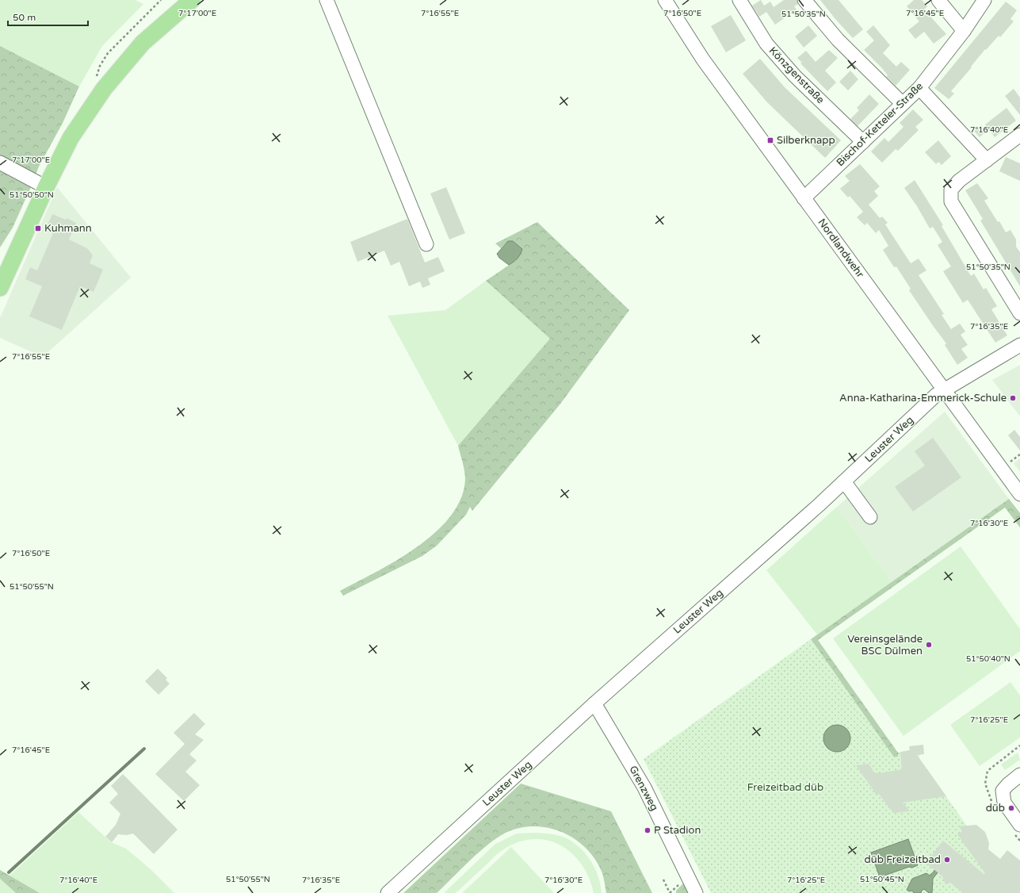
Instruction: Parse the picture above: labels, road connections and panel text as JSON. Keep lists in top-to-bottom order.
{
  "streets": {
    "street": [
      "Könzgenstraße",
      "Bischof-Ketteler-Straße",
      "Nordlandwehr",
      "Leuster Weg",
      "Grenzweg"
    ]
  },
  "crossings": [
    ["Könzgenstraße", "Bischof-Ketteler-Straße"],
    ["Bischof-Ketteler-Straße", "Nordlandwehr"],
    ["Nordlandwehr", "Leuster Weg"],
    ["Leuster Weg", "Grenzweg"]
  ],
  "parks": ["Freizeitbad düb"],
  "places": {
    "transit": ["Silberknapp", "Kuhmann"],
    "other": [
      "Anna-Katharina-Emmerick-Schule",
      "Vereinsgelände BSC Dülmen",
      "düb",
      "P Stadion",
      "düb Freizeitbad"
    ]
  },
  "scale_bar": "50 m",
  "coordinates": [
    "7°17'00\"E",
    "7°16'55\"E",
    "7°16'50\"E",
    "7°16'45\"E",
    "51°50'35\"N",
    "7°16'40\"E",
    "51°50'50\"N",
    "7°16'35\"E",
    "7°16'30\"E",
    "51°50'55\"N",
    "51°50'40\"N",
    "7°16'25\"E",
    "51°50'45\"N"
  ]
}
